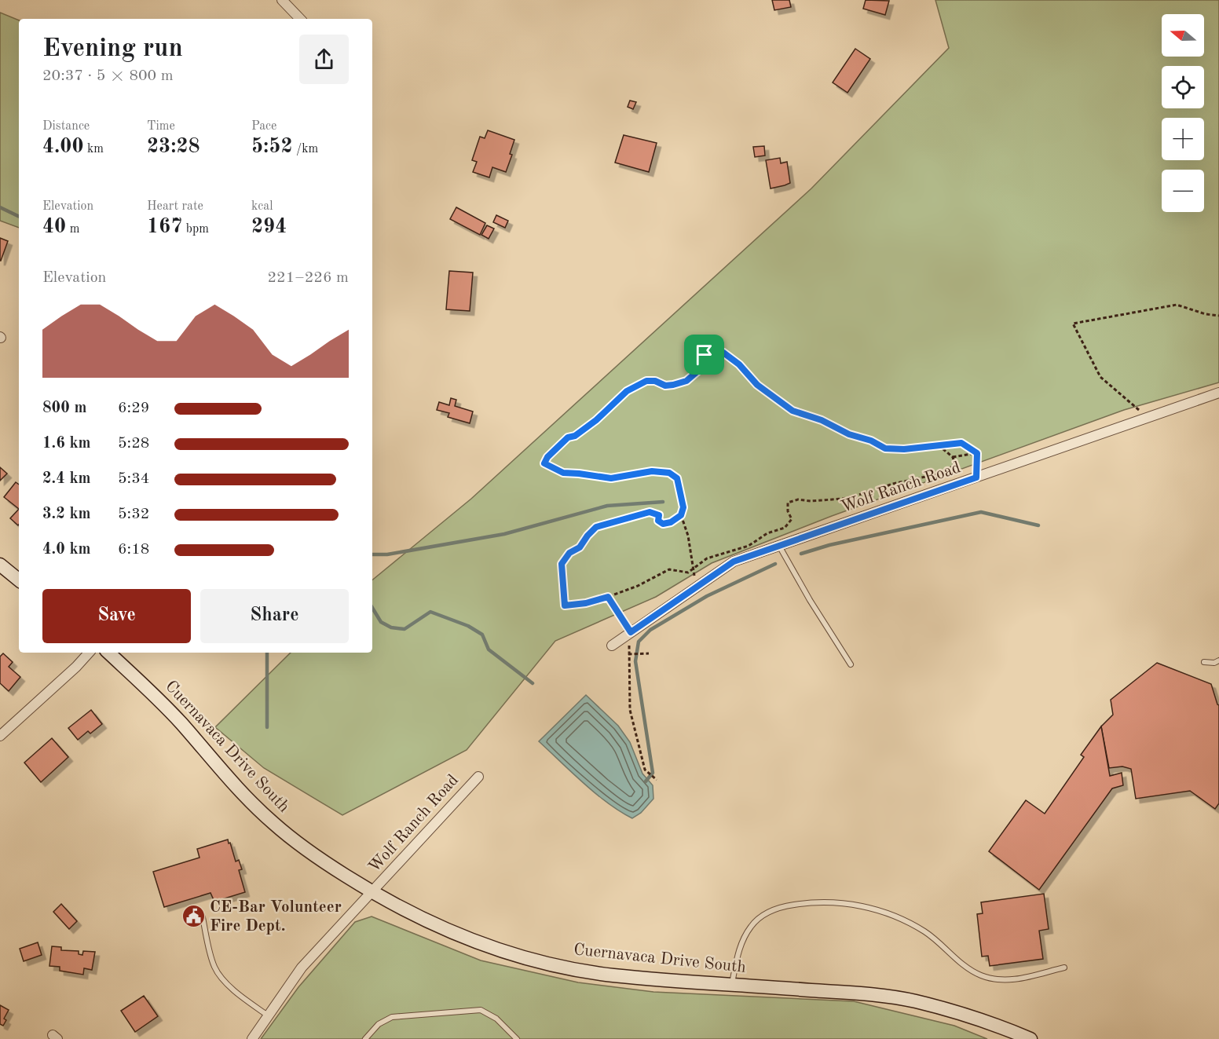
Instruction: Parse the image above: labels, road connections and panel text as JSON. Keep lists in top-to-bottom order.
{
  "streets": {
    "street": ["Wolf Ranch Road", "Cuernavaca Drive South"]
  },
  "crossings": [
    ["Wolf Ranch Road", "Cuernavaca Drive South"]
  ],
  "places": {
    "public building": ["CE-Bar Volunteer Fire Dept."]
  },
  "north": "left",
  "page": {
    "map_buttons": ["+", "−"],
    "heading": ["Evening run", "20:37 · 5 × 800 m"],
    "stats": [
      ["Distance", "4.00 km"],
      ["Time", "23:28"],
      ["Pace", "5:52 /km"],
      ["Elevation", "40 m"],
      ["Heart rate", "167 bpm"],
      ["kcal", "294"]
    ],
    "chart": ["Elevation", "221–226 m"],
    "list": [
      {
        "name": "800 m",
        "note": "6:29"
      },
      {
        "name": "1.6 km",
        "note": "5:28"
      },
      {
        "name": "2.4 km",
        "note": "5:34"
      },
      {
        "name": "3.2 km",
        "note": "5:32"
      },
      {
        "name": "4.0 km",
        "note": "6:18"
      }
    ],
    "buttons": ["Save", "Share"]
  }
}
